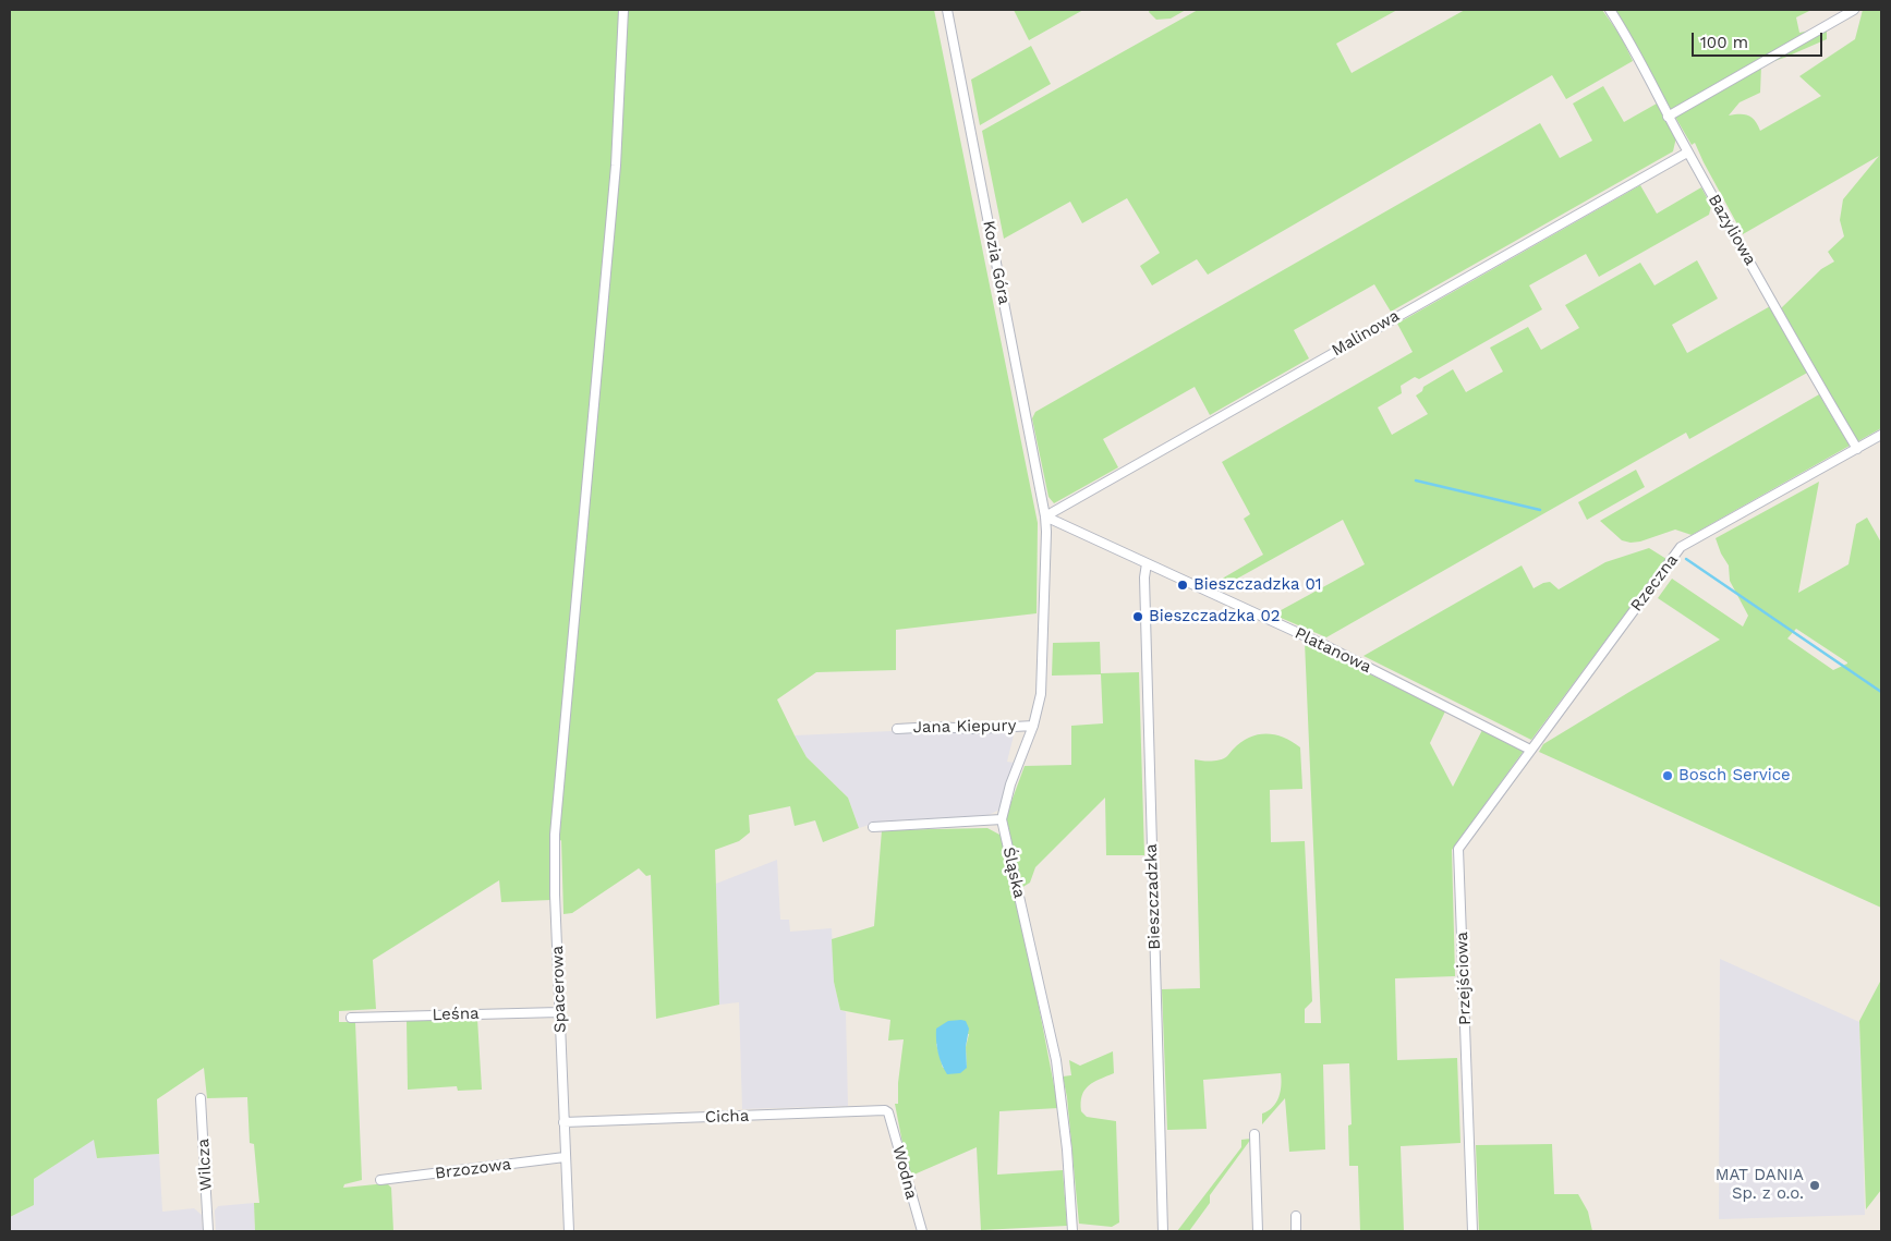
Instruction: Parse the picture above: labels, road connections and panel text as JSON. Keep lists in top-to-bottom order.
{
  "streets": {
    "street": [
      "Bazyliowa",
      "Kozia Góra",
      "Malinowa",
      "Rzeczna",
      "Platanowa",
      "Jana Kiepury",
      "Śląska",
      "Bieszczadzka",
      "Przejściowa",
      "Spacerowa",
      "Leśna",
      "Cicha",
      "Wilcza",
      "Brzozowa",
      "Wodna"
    ]
  },
  "crossings": [
    ["Bazyliowa", "Malinowa"],
    ["Bazyliowa", "Rzeczna"],
    ["Kozia Góra", "Malinowa"],
    ["Kozia Góra", "Platanowa"],
    ["Kozia Góra", "Śląska"],
    ["Malinowa", "Platanowa"],
    ["Malinowa", "Śląska"],
    ["Rzeczna", "Platanowa"],
    ["Rzeczna", "Przejściowa"],
    ["Platanowa", "Śląska"],
    ["Platanowa", "Bieszczadzka"],
    ["Platanowa", "Przejściowa"],
    ["Jana Kiepury", "Śląska"],
    ["Spacerowa", "Leśna"],
    ["Spacerowa", "Cicha"],
    ["Spacerowa", "Brzozowa"],
    ["Cicha", "Wodna"]
  ],
  "places": [
    "Bieszczadzka 01",
    "Bieszczadzka 02",
    "Bosch Service",
    "MAT DANIA Sp. z o.o."
  ],
  "scale_bar": "100 m"
}
